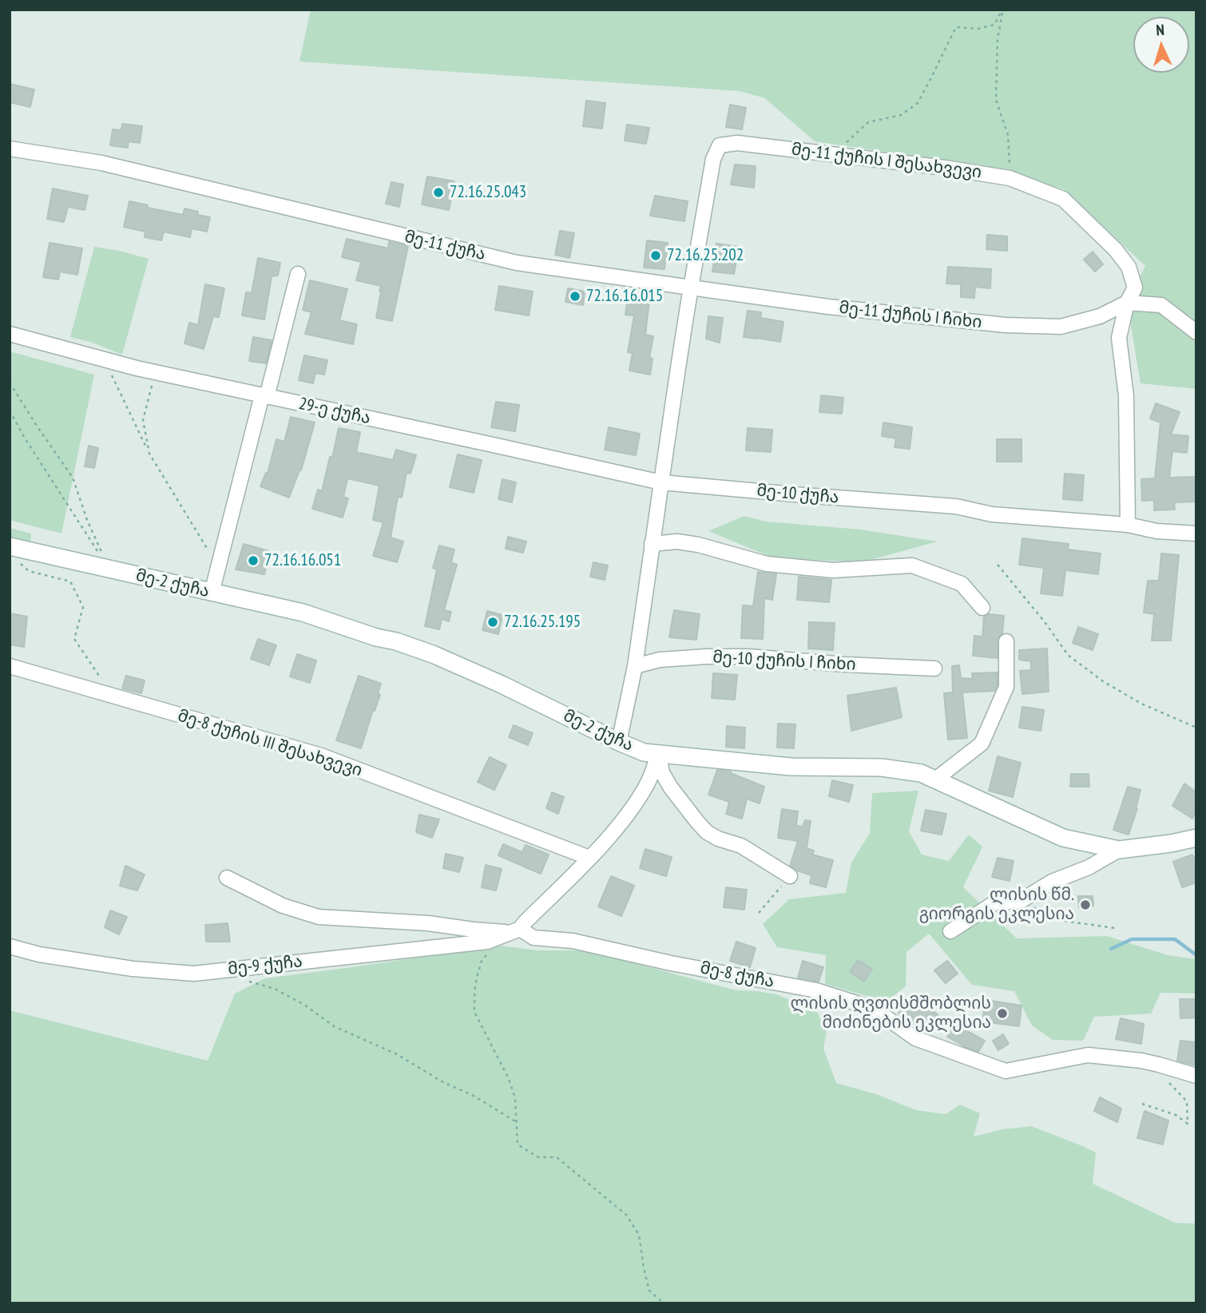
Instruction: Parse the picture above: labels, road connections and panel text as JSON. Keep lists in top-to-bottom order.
{
  "streets": {
    "main road": ["მე-2 ქუჩა"],
    "street": [
      "მე-11 ქუჩის I შესახვევი",
      "მე-11 ქუჩა",
      "მე-11 ქუჩის I ჩიხი",
      "29-ე ქუჩა",
      "მე-10 ქუჩა",
      "მე-10 ქუჩის I ჩიხი",
      "მე-8 ქუჩის III შესახვევი",
      "მე-9 ქუჩა",
      "მე-8 ქუჩა"
    ]
  },
  "crossings": [
    ["მე-11 ქუჩის I შესახვევი", "მე-11 ქუჩა"],
    ["მე-11 ქუჩის I შესახვევი", "მე-11 ქუჩის I ჩიხი"],
    ["მე-11 ქუჩა", "მე-11 ქუჩის I ჩიხი"],
    ["29-ე ქუჩა", "მე-10 ქუჩა"],
    ["მე-9 ქუჩა", "მე-8 ქუჩა"]
  ],
  "places": [
    "72.16.25.043",
    "72.16.25.202",
    "72.16.16.015",
    "72.16.16.051",
    "72.16.25.195",
    "ლისის წმ. გიორგის ეკლესია",
    "ლისის ღვთისმშობლის მიძინების ეკლესია"
  ],
  "north": "top"
}
